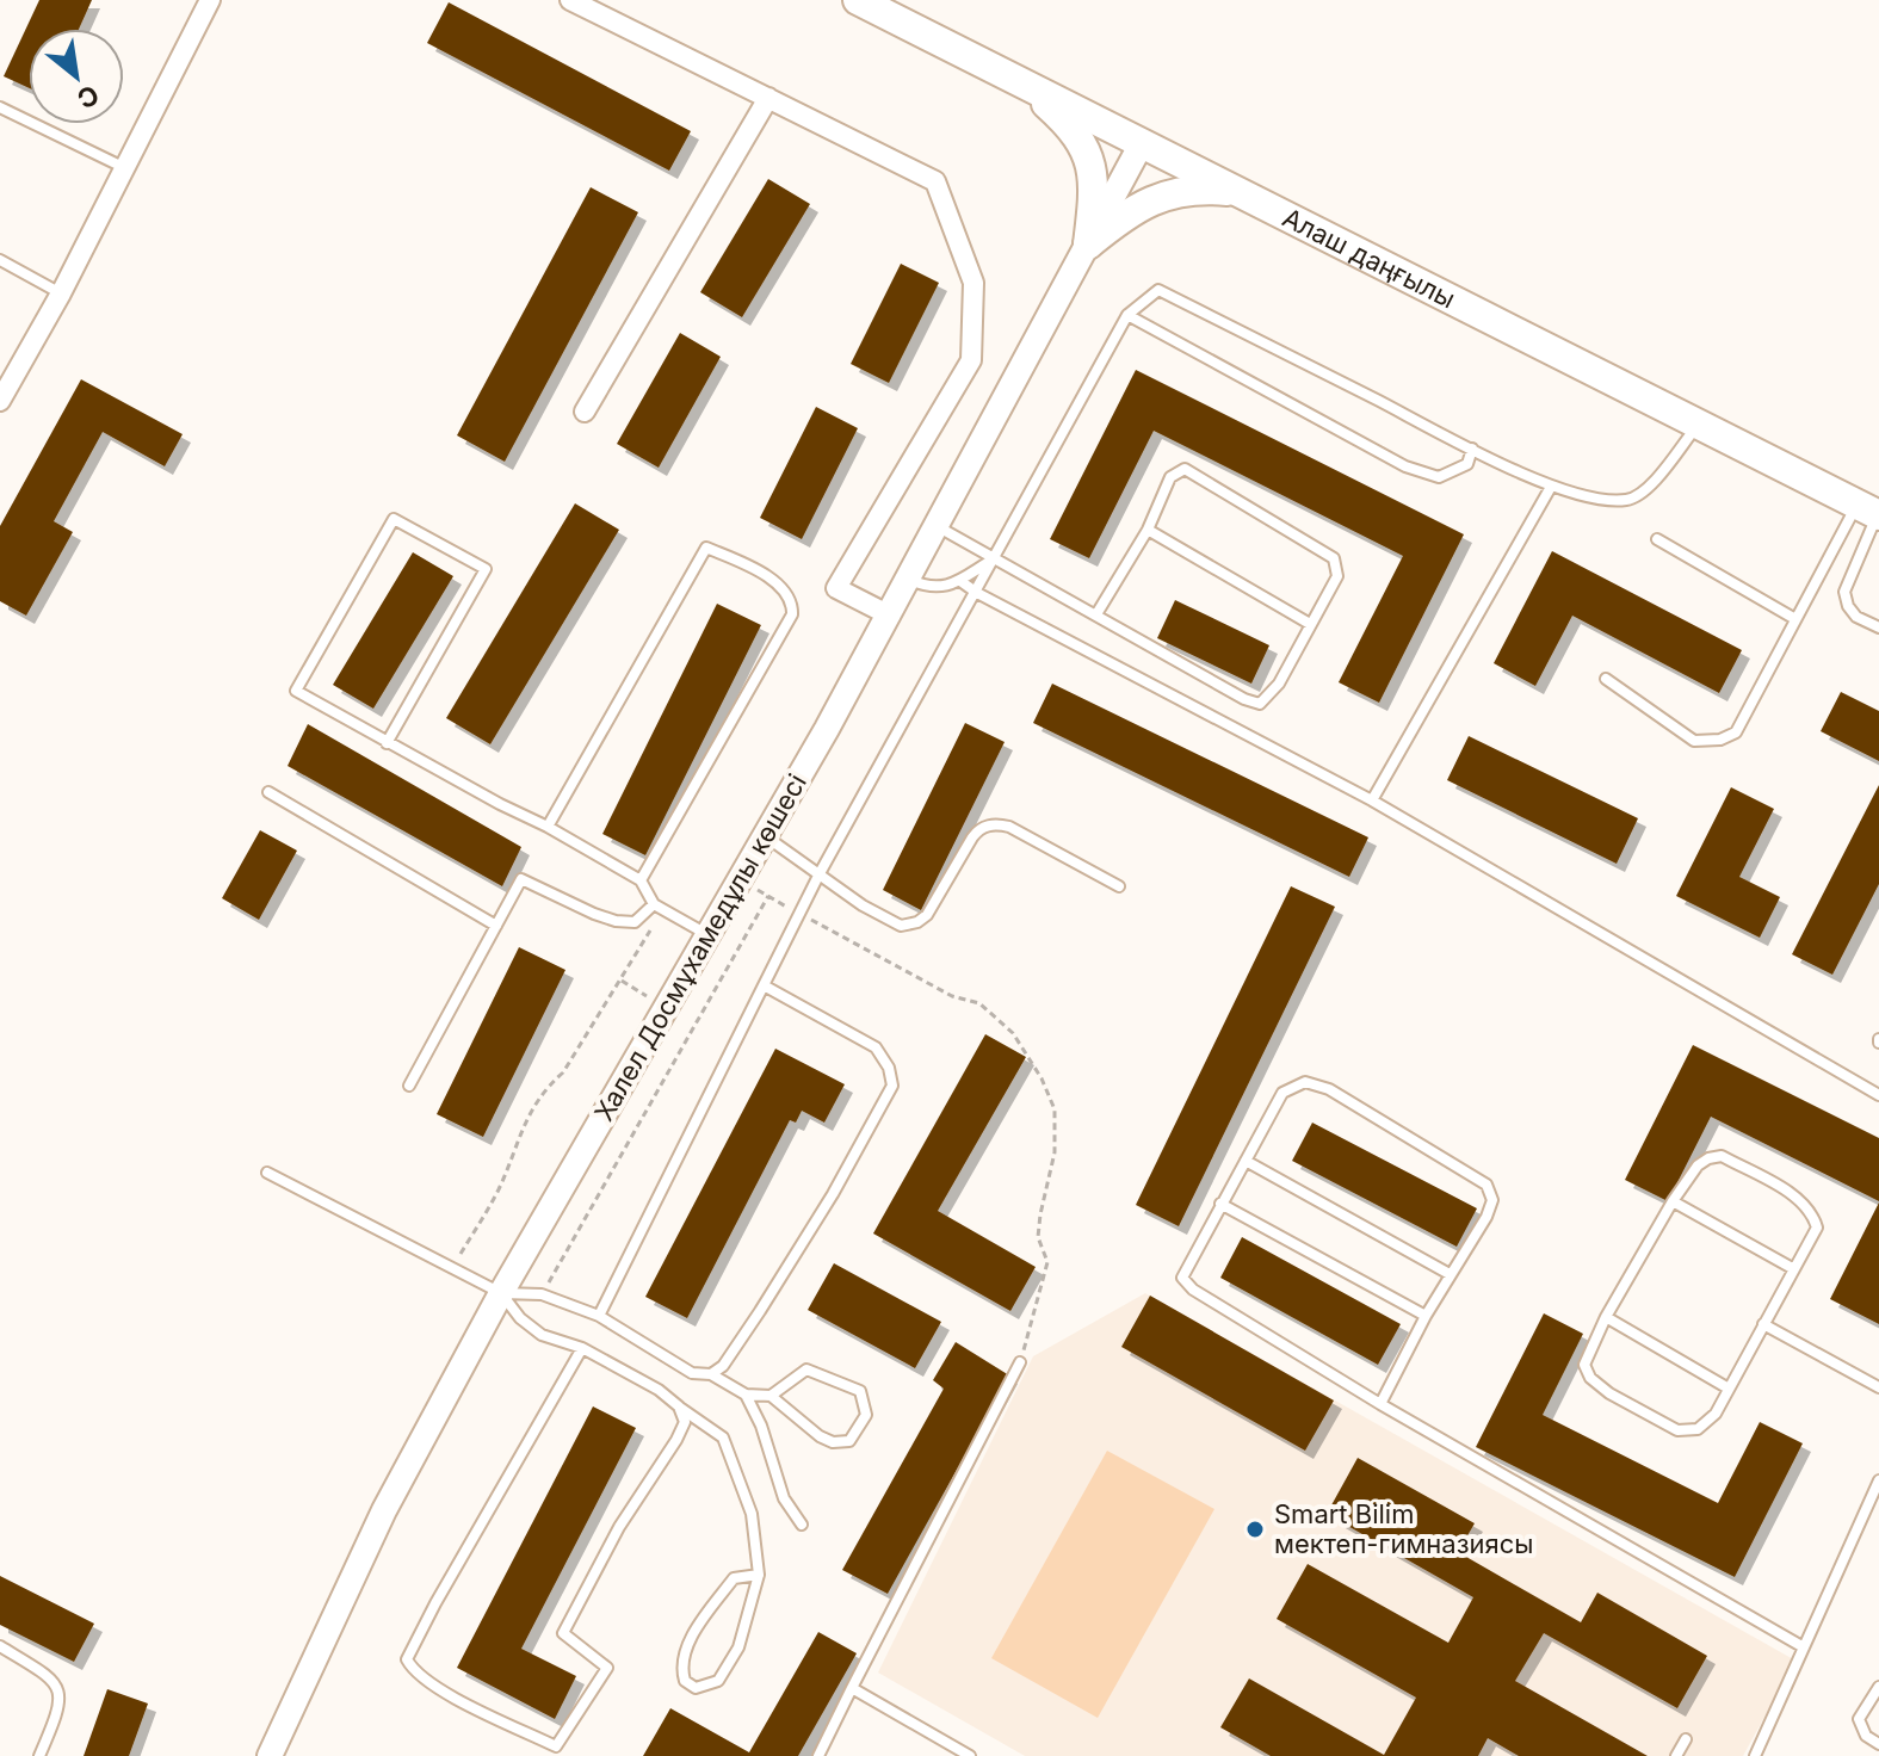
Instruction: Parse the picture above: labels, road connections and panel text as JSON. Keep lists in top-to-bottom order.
{
  "streets": {
    "main road": ["Алаш даңғылы"],
    "street": ["Халел Досмұхамедұлы көшесі"]
  },
  "crossings": [
    ["Алаш даңғылы", "Халел Досмұхамедұлы көшесі"]
  ],
  "places": ["Smart Bilim мектеп-гимназиясы"],
  "north": "bottom right"
}
